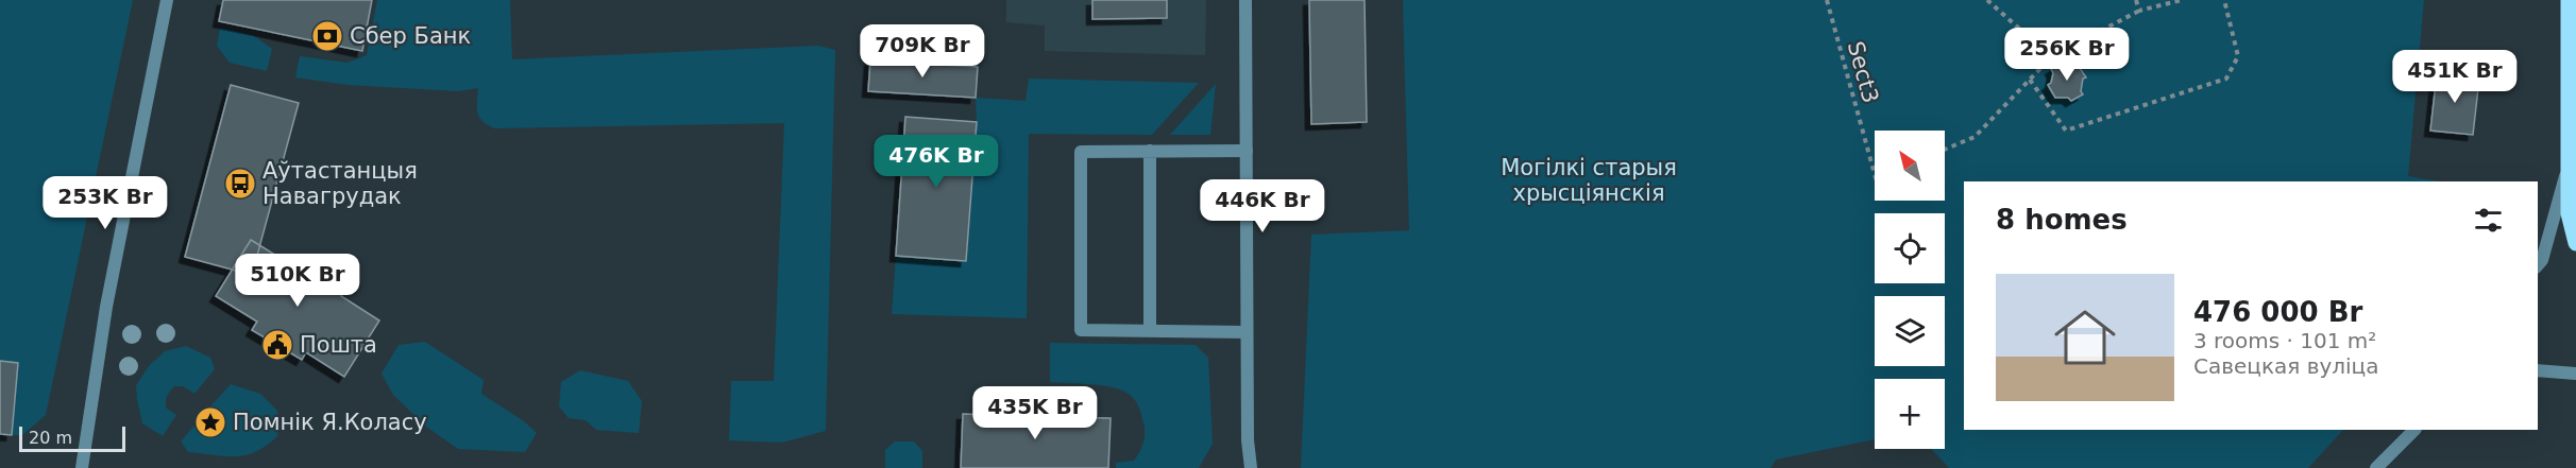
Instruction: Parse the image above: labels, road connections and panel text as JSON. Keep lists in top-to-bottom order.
{
  "streets": {
    "path": ["Sect3"]
  },
  "parks": ["Могілкі старыя хрысціянскія"],
  "places": {
    "bank": ["Сбер Банк"],
    "bus stop": ["Аўтастанцыя Навагрудак"],
    "public building": ["Пошта"],
    "place": ["Помнік Я.Коласу"]
  },
  "scale_bar": "20 m",
  "north": "top left",
  "page": {
    "price": [
      "709K Br",
      "256K Br",
      "451K Br",
      "476K Br",
      "253K Br",
      "446K Br",
      "510K Br",
      "435K Br"
    ],
    "map_buttons": "+",
    "heading": "8 homes",
    "list": [
      {
        "name": "476 000 Br",
        "note": "3 rooms · 101 m² · Савецкая вуліца"
      }
    ],
    "scale": "20 m"
  }
}
